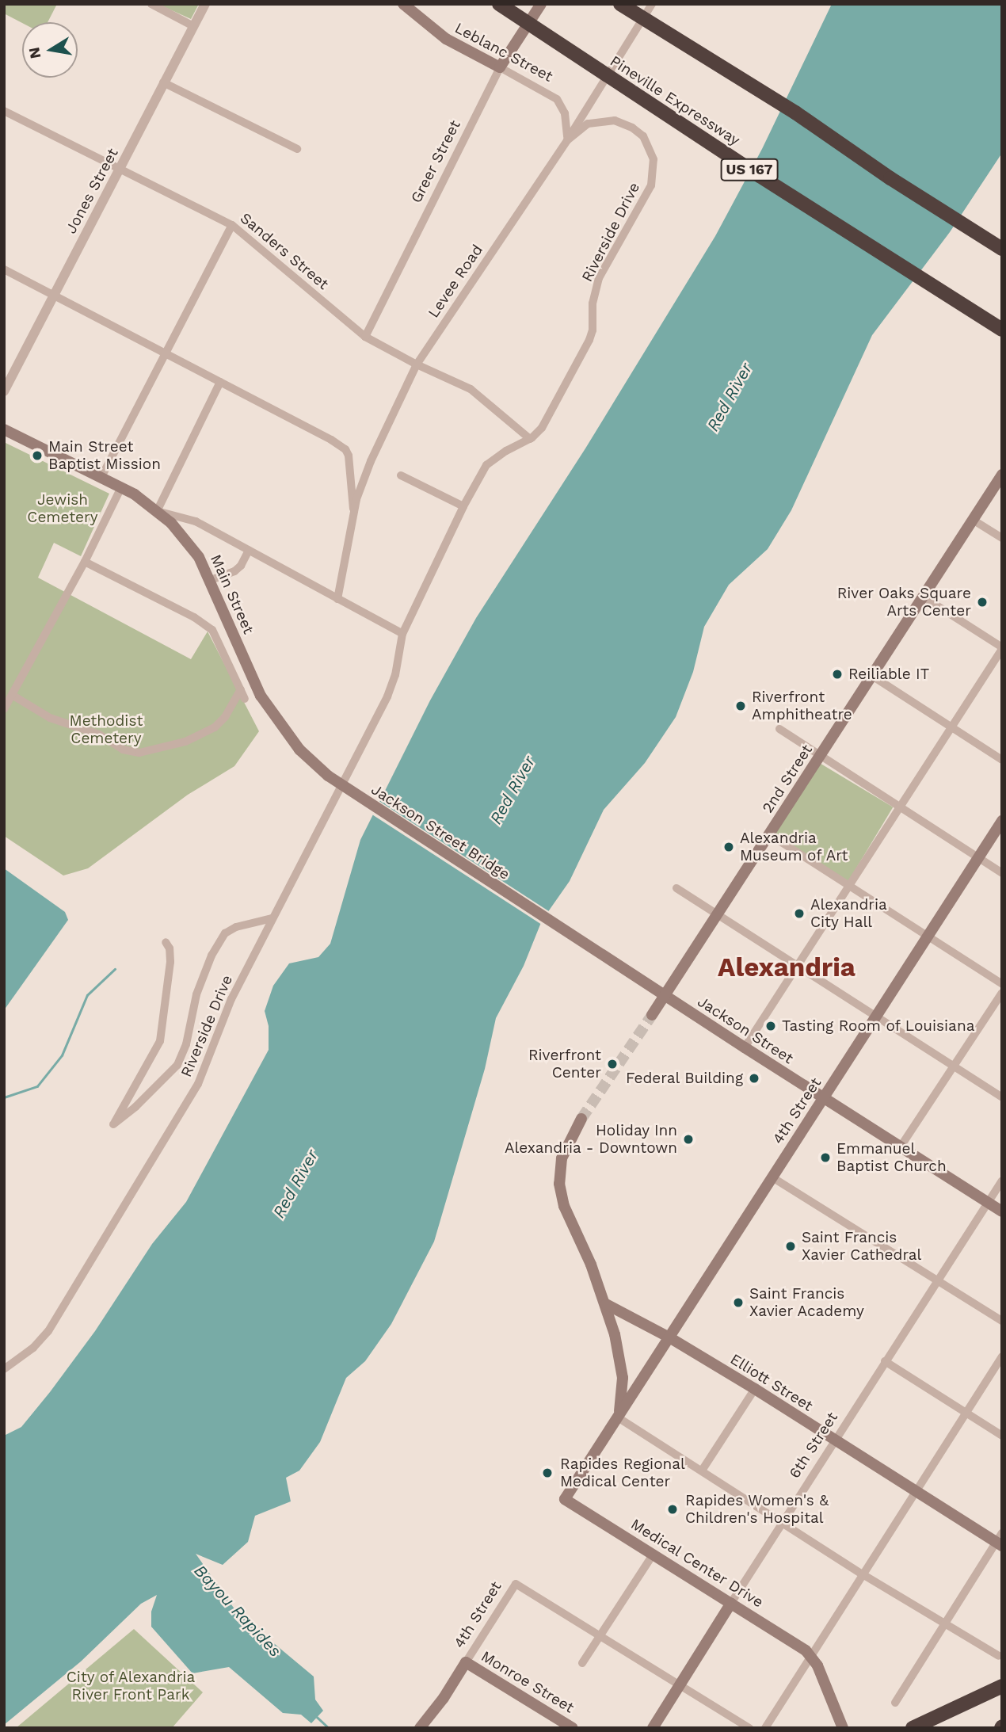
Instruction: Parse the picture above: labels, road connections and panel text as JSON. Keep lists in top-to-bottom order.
{
  "streets": {
    "highway": ["Pineville Expressway", "US 167"],
    "main road": [
      "Leblanc Street",
      "Greer Street",
      "Main Street",
      "2nd Street",
      "Jackson Street Bridge",
      "Jackson Street",
      "4th Street",
      "Elliott Street",
      "6th Street",
      "Medical Center Drive",
      "Monroe Street"
    ],
    "street": [
      "Jones Street",
      "Riverside Drive",
      "Sanders Street",
      "Levee Road"
    ]
  },
  "crossings": [
    ["Leblanc Street", "Greer Street"],
    ["Leblanc Street", "Riverside Drive"],
    ["Leblanc Street", "Levee Road"],
    ["Greer Street", "Sanders Street"],
    ["Jones Street", "Sanders Street"],
    ["Riverside Drive", "Sanders Street"],
    ["Riverside Drive", "Levee Road"],
    ["Sanders Street", "Levee Road"],
    ["Main Street", "Jackson Street Bridge"],
    ["2nd Street", "Jackson Street"],
    ["Jackson Street Bridge", "Jackson Street"],
    ["Jackson Street", "4th Street"],
    ["Jackson Street", "6th Street"],
    ["4th Street", "Elliott Street"],
    ["4th Street", "Medical Center Drive"],
    ["4th Street", "Monroe Street"],
    ["Elliott Street", "6th Street"],
    ["6th Street", "Medical Center Drive"]
  ],
  "districts": ["Alexandria"],
  "water": ["Red River", "Bayou Rapides"],
  "parks": ["Jewish Cemetery", "Methodist Cemetery", "City of Alexandria River Front Park"],
  "places": [
    "Main Street Baptist Mission",
    "River Oaks Square Arts Center",
    "Reiliable IT",
    "Riverfront Amphitheatre",
    "Alexandria Museum of Art",
    "Alexandria City Hall",
    "Tasting Room of Louisiana",
    "Riverfront Center",
    "Federal Building",
    "Holiday Inn Alexandria - Downtown",
    "Emmanuel Baptist Church",
    "Saint Francis Xavier Cathedral",
    "Saint Francis Xavier Academy",
    "Rapides Regional Medical Center",
    "Rapides Women's & Children's Hospital"
  ],
  "north": "left"
}
